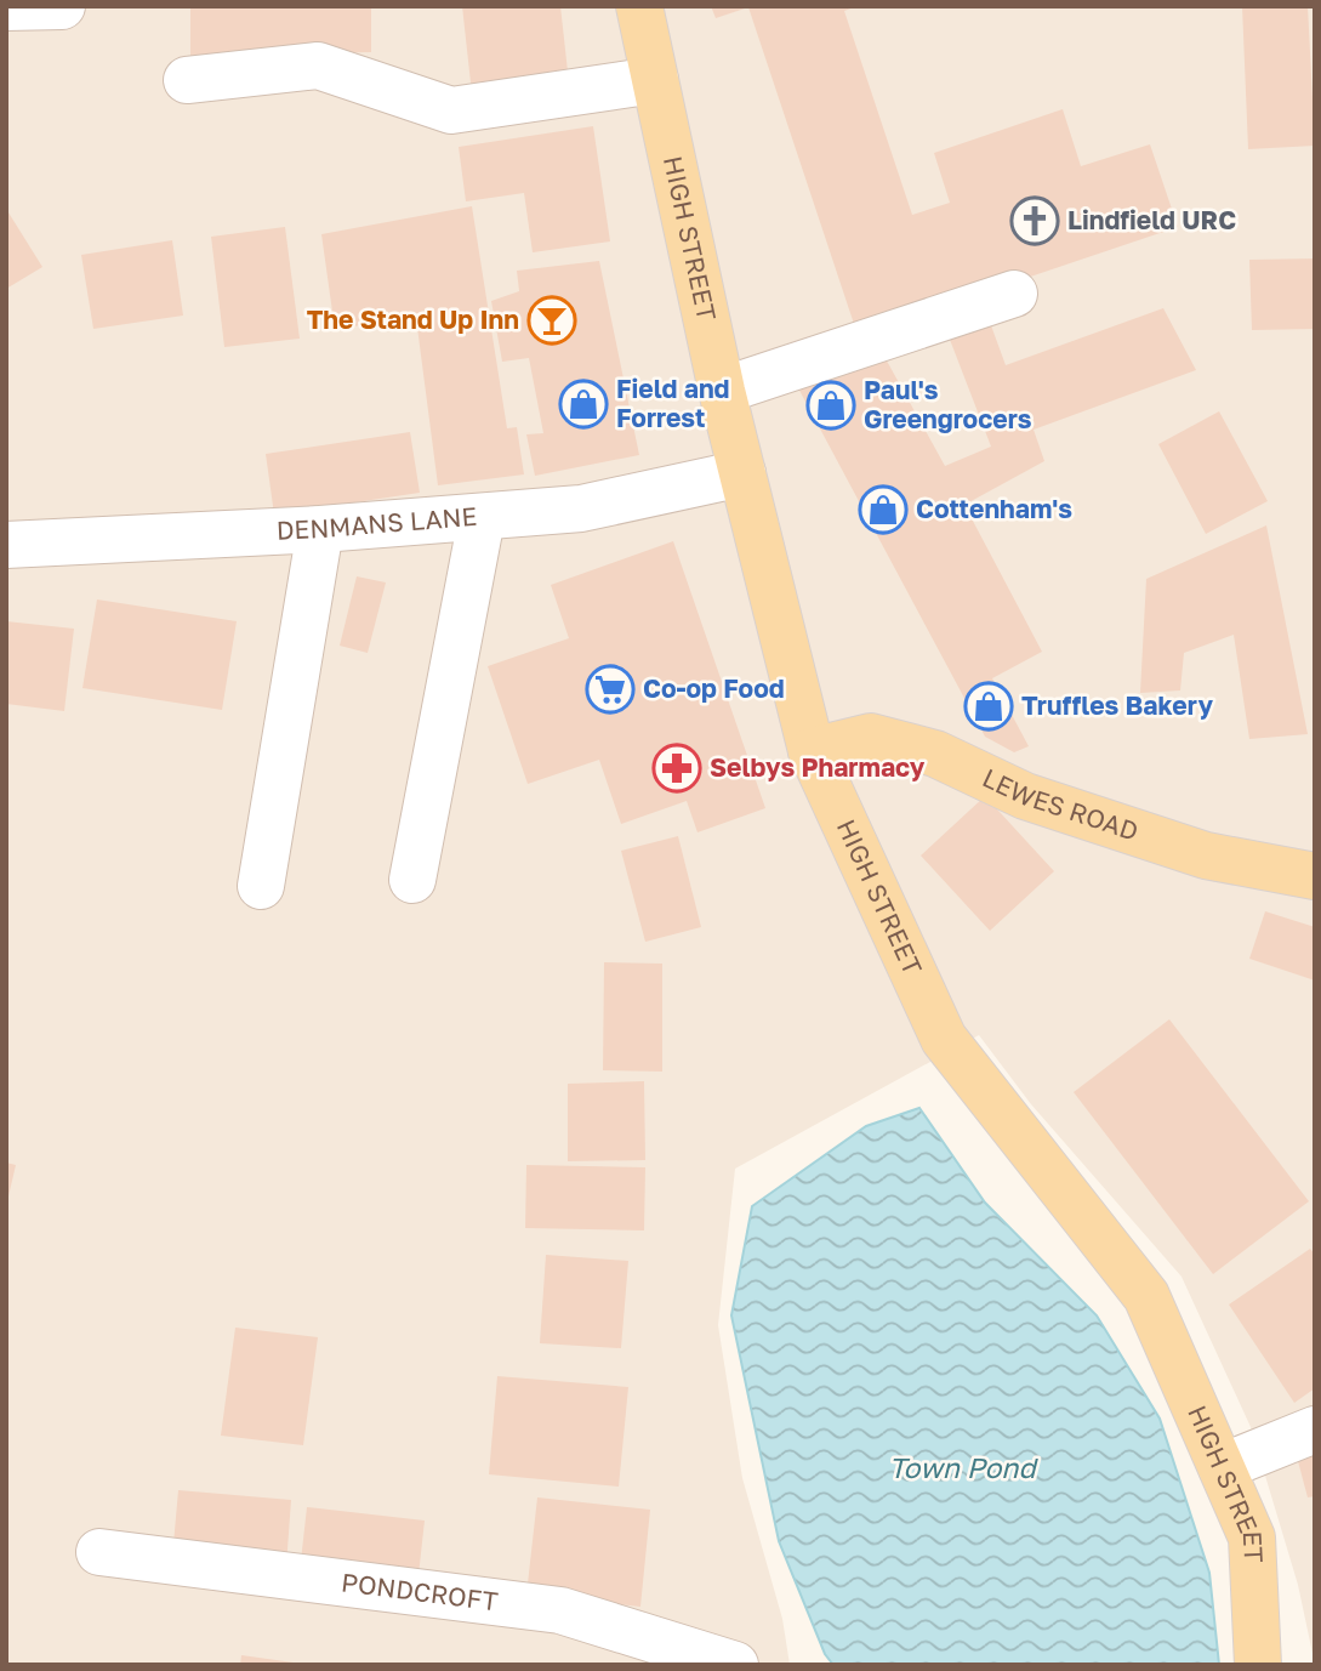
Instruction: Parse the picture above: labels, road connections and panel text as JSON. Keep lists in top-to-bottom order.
{
  "streets": {
    "main road": ["HIGH STREET", "LEWES ROAD"],
    "street": ["DENMANS LANE", "PONDCROFT"]
  },
  "crossings": [
    ["HIGH STREET", "DENMANS LANE"],
    ["HIGH STREET", "LEWES ROAD"]
  ],
  "water": ["Town Pond"],
  "places": {
    "church": ["Lindfield URC"],
    "bar": ["The Stand Up Inn"],
    "shop": [
      "Field and Forrest",
      "Paul's Greengrocers",
      "Cottenham's",
      "Truffles Bakery"
    ],
    "supermarket": ["Co-op Food"],
    "pharmacy": ["Selbys Pharmacy"]
  }
}
